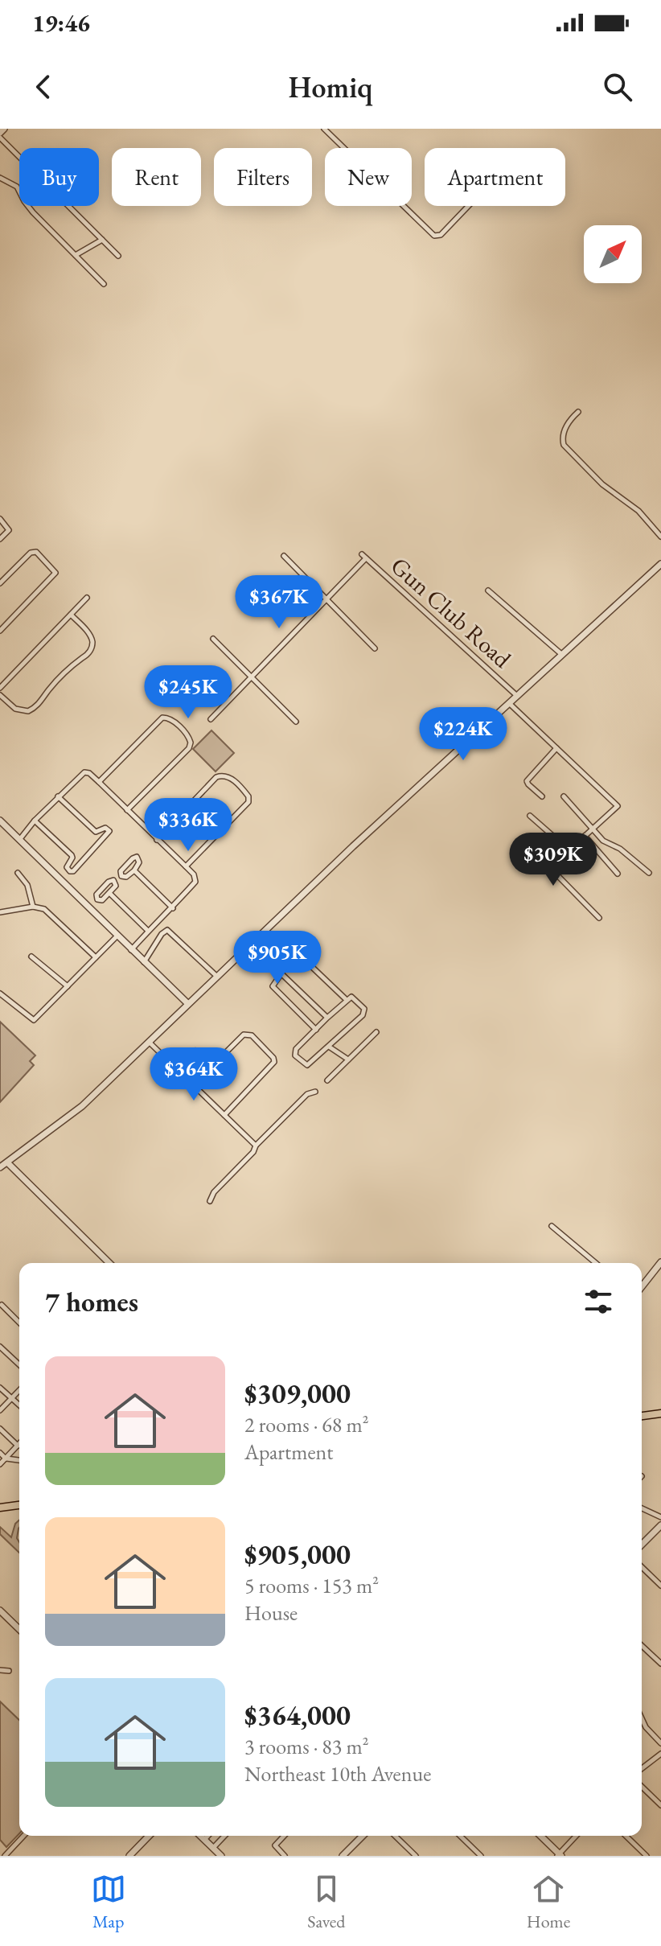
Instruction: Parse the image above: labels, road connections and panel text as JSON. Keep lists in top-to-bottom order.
{
  "streets": {
    "street": ["Gun Club Road"]
  },
  "north": "top right",
  "page": {
    "status": "19:46",
    "header": "Homiq",
    "chip": [
      "Buy",
      "Rent",
      "Filters",
      "New",
      "Apartment"
    ],
    "price": [
      "$367K",
      "$245K",
      "$224K",
      "$336K",
      "$309K",
      "$905K",
      "$364K"
    ],
    "heading": "7 homes",
    "list": [
      {
        "name": "$309,000",
        "note": "2 rooms · 68 m² · Apartment"
      },
      {
        "name": "$905,000",
        "note": "5 rooms · 153 m² · House"
      },
      {
        "name": "$364,000",
        "note": "3 rooms · 83 m² · Northeast 10th Avenue"
      }
    ],
    "tabs": ["Map", "Saved", "Home"]
  }
}
